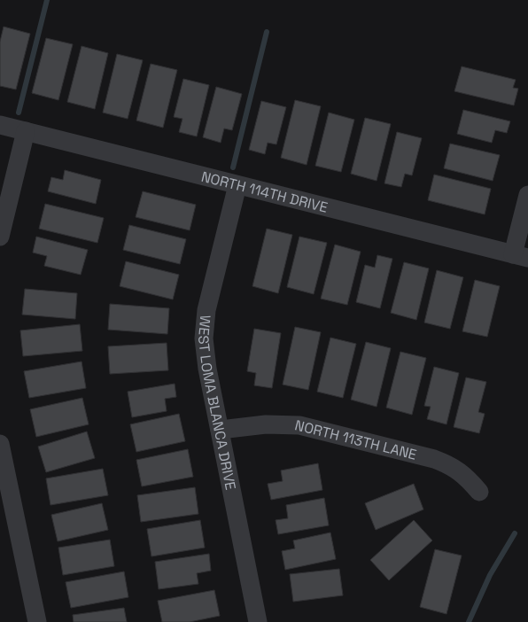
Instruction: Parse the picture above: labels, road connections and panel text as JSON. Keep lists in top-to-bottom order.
{
  "streets": {
    "street": ["NORTH 114TH DRIVE", "WEST LOMA BLANCA DRIVE", "NORTH 113TH LANE"]
  },
  "crossings": [
    ["NORTH 114TH DRIVE", "WEST LOMA BLANCA DRIVE"],
    ["WEST LOMA BLANCA DRIVE", "NORTH 113TH LANE"]
  ]
}
